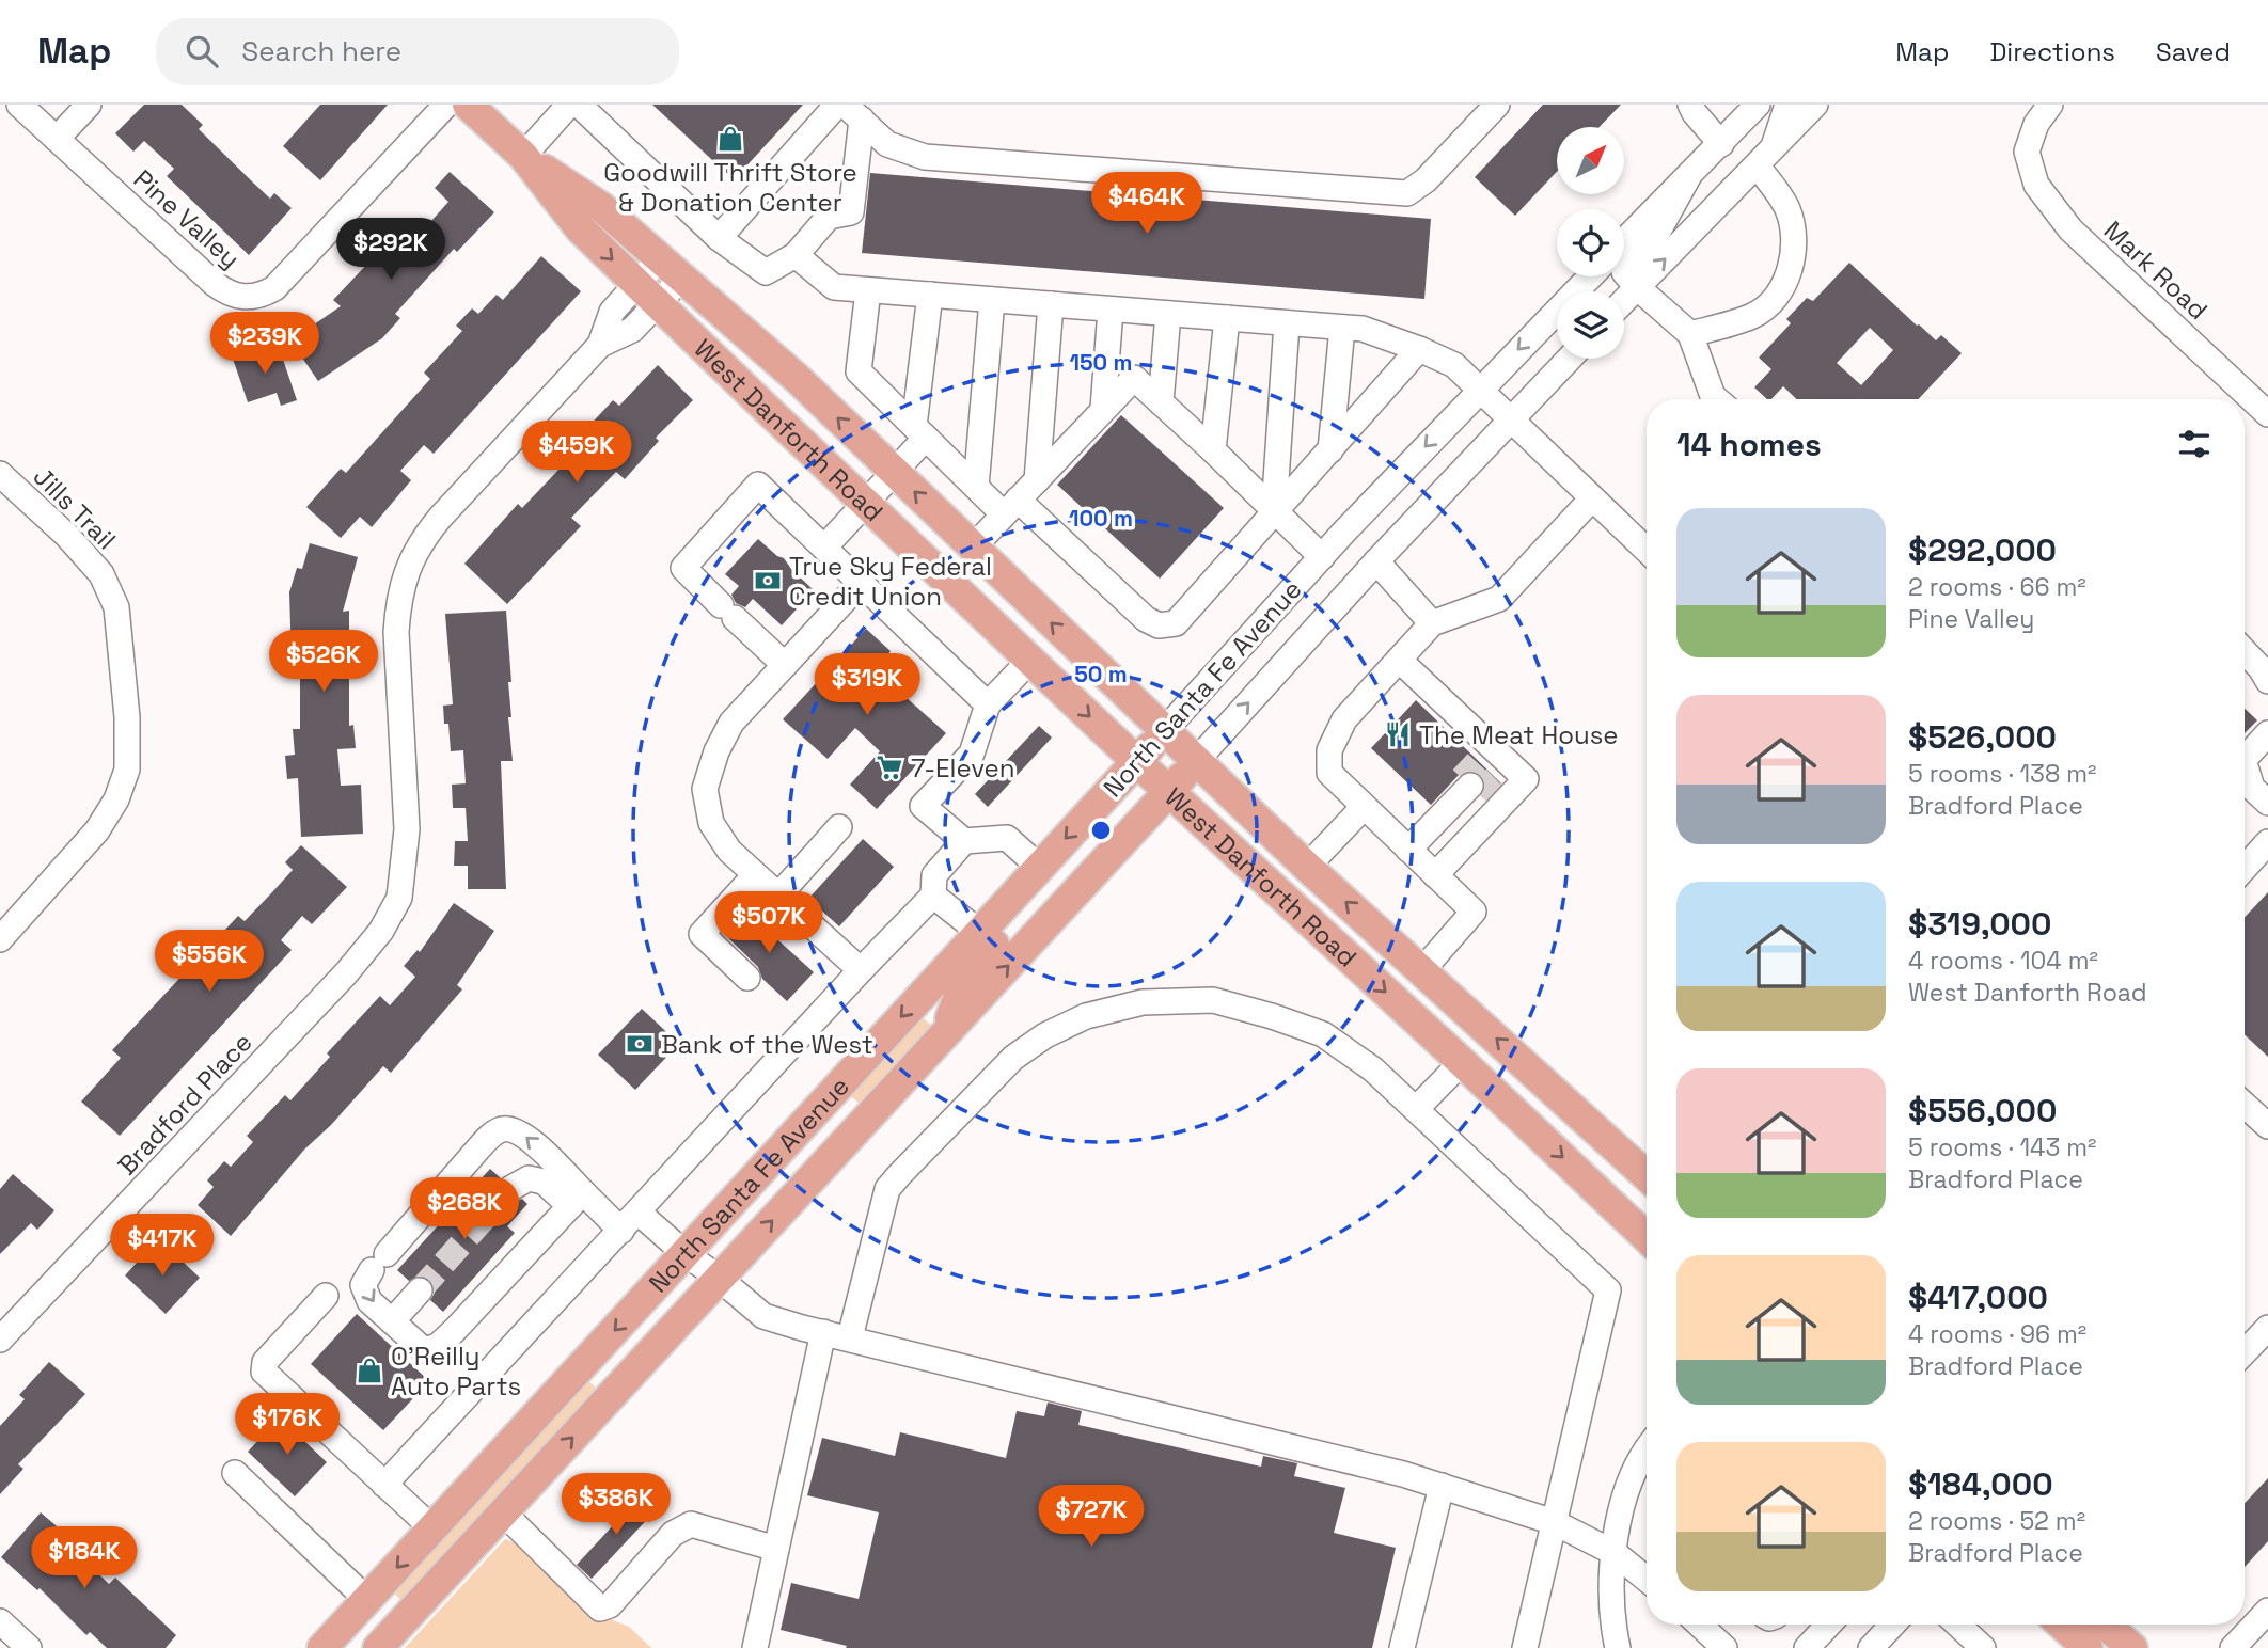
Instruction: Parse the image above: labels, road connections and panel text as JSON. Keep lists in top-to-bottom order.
{
  "streets": {
    "main road": ["West Danforth Road", "North Santa Fe Avenue"],
    "street": [
      "Pine Valley",
      "Mark Road",
      "Jills Trail",
      "Bradford Place"
    ]
  },
  "crossings": [
    ["West Danforth Road", "North Santa Fe Avenue"],
    ["West Danforth Road", "Bradford Place"]
  ],
  "places": {
    "shop": ["Goodwill Thrift Store & Donation Center", "O'Reilly Auto Parts"],
    "bank": ["True Sky Federal Credit Union", "Bank of the West"],
    "restaurant": ["The Meat House"],
    "supermarket": ["7-Eleven"]
  },
  "north": "top right",
  "page": {
    "header": "Map",
    "search": "Search here",
    "nav": ["Map", "Directions", "Saved"],
    "price": [
      "$464K",
      "$292K",
      "$239K",
      "$459K",
      "$526K",
      "$319K",
      "$507K",
      "$556K",
      "$268K",
      "$417K",
      "$176K",
      "$386K",
      "$727K",
      "$184K"
    ],
    "heading": "14 homes",
    "list": [
      {
        "name": "$292,000",
        "note": "2 rooms · 66 m² · Pine Valley"
      },
      {
        "name": "$526,000",
        "note": "5 rooms · 138 m² · Bradford Place"
      },
      {
        "name": "$319,000",
        "note": "4 rooms · 104 m² · West Danforth Road"
      },
      {
        "name": "$556,000",
        "note": "5 rooms · 143 m² · Bradford Place"
      },
      {
        "name": "$417,000",
        "note": "4 rooms · 96 m² · Bradford Place"
      },
      {
        "name": "$184,000",
        "note": "2 rooms · 52 m² · Bradford Place"
      }
    ]
  },
  "rings": ["150 m", "100 m", "50 m"]
}
